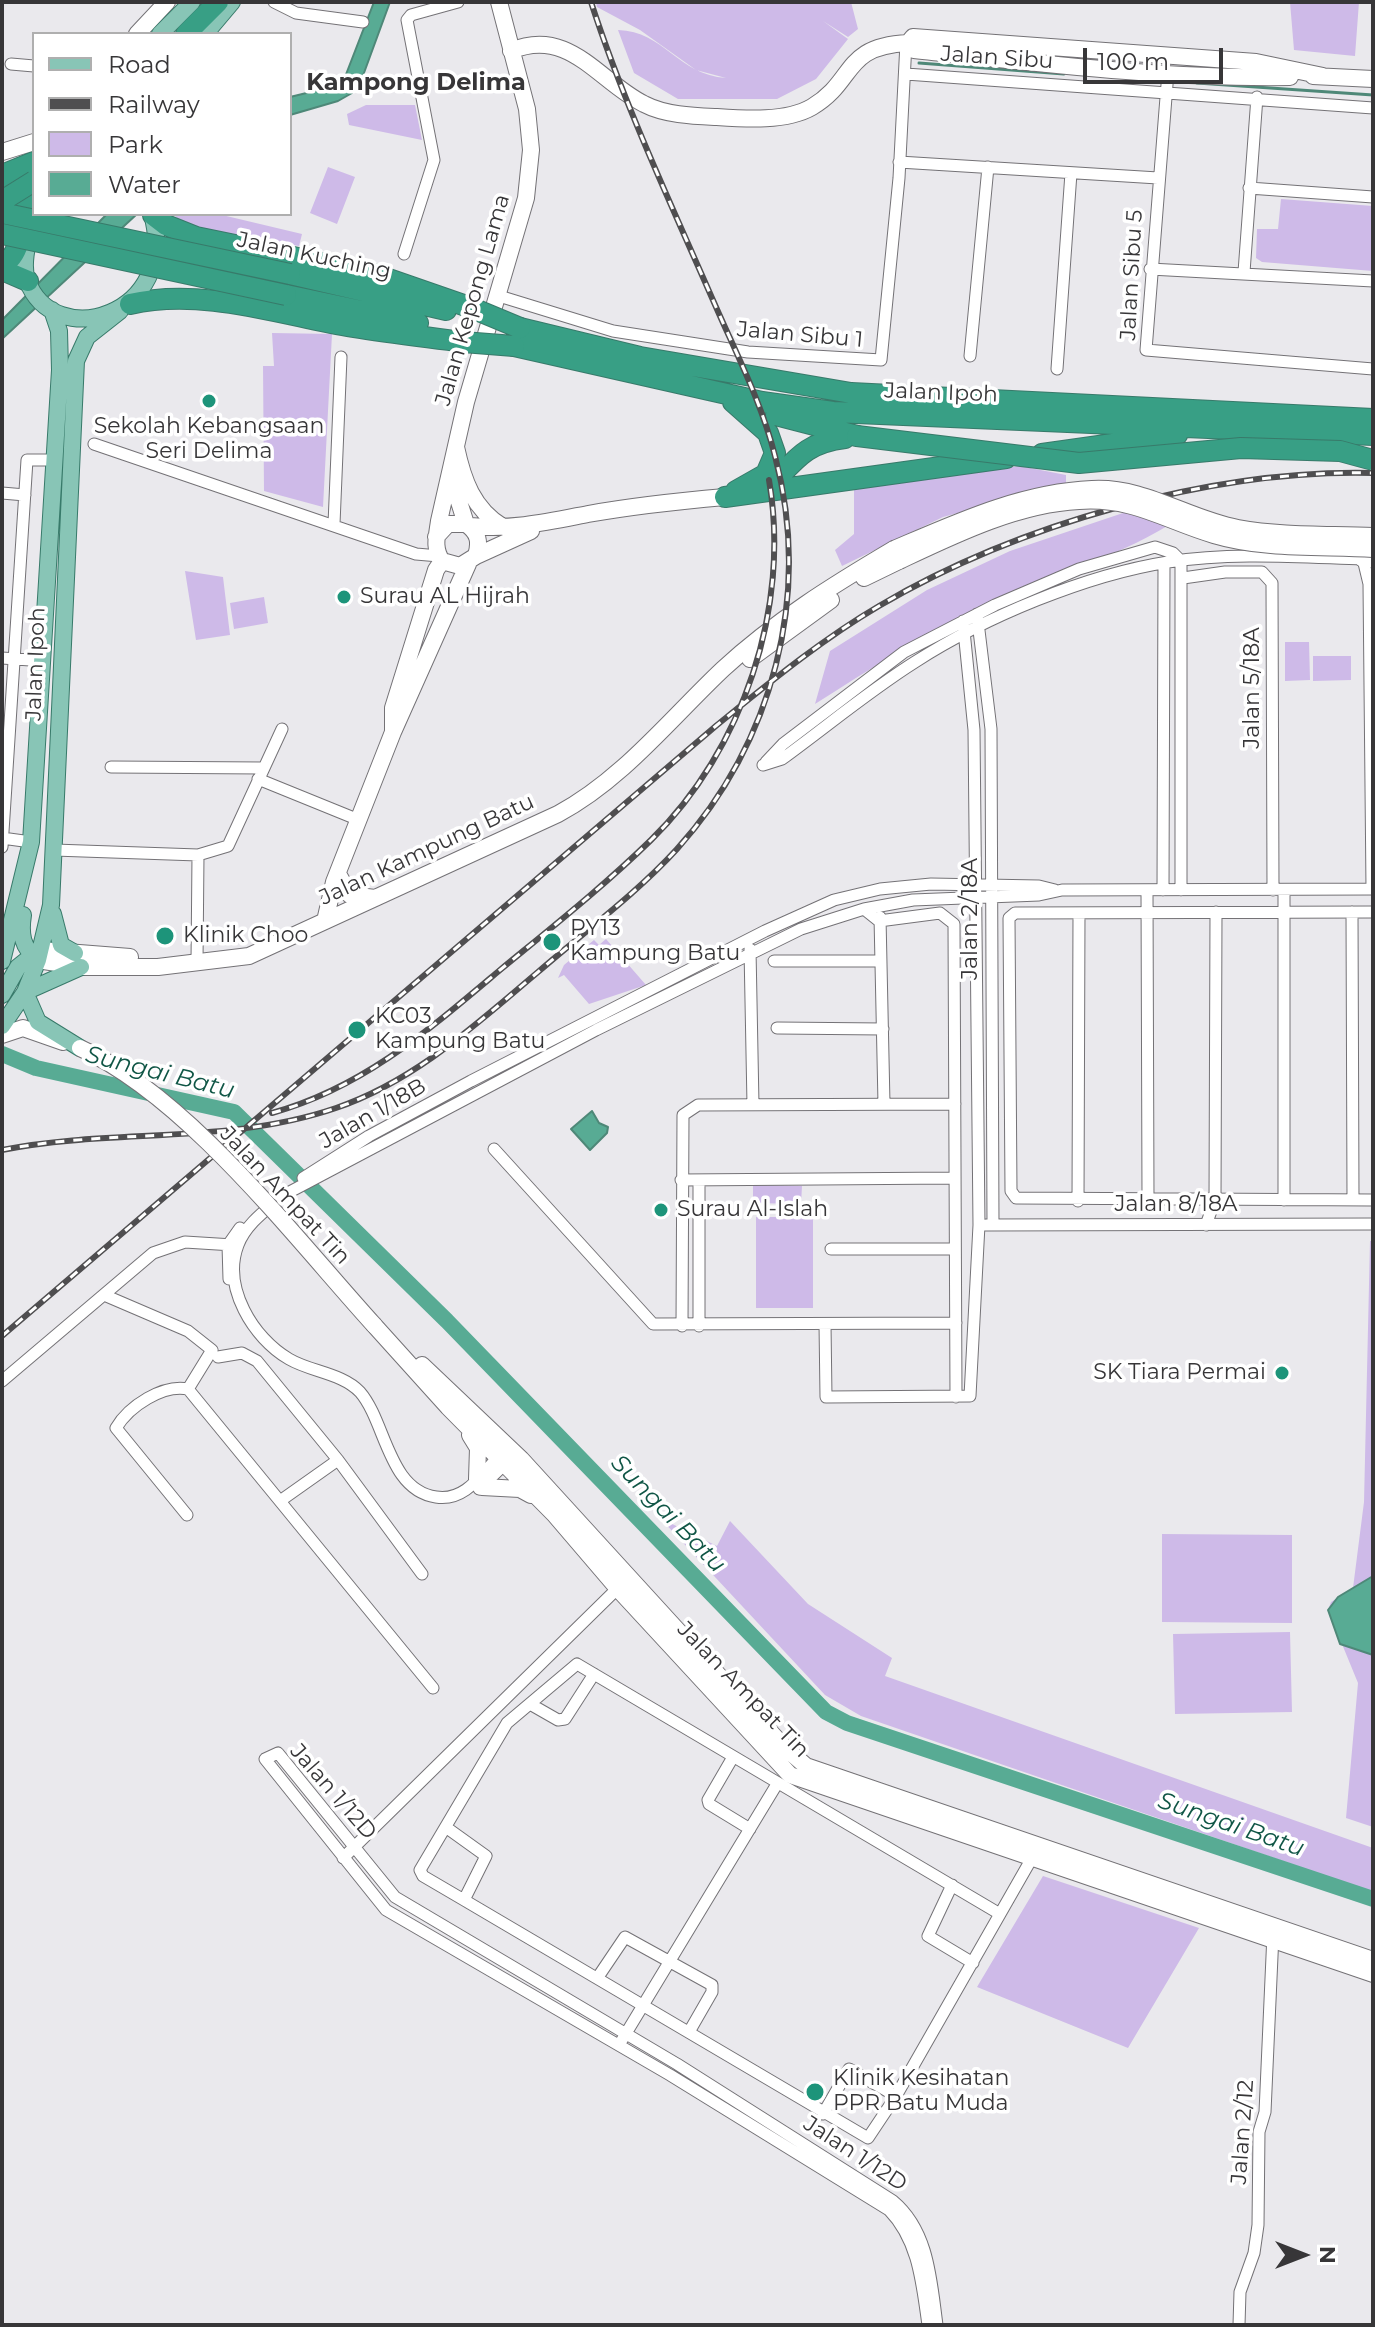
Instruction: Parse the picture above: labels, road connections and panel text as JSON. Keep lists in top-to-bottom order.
{
  "streets": {
    "highway": ["Jalan Kuching", "Jalan Ipoh"],
    "street": [
      "Jalan Sibu",
      "Jalan Sibu 5",
      "Jalan Kepong Lama",
      "Jalan Sibu 1",
      "Jalan 5/18A",
      "Jalan Kampung Batu",
      "Jalan 2/18A",
      "Jalan 1/18B",
      "Jalan Ampat Tin",
      "Jalan 8/18A",
      "Jalan 1/12D",
      "Jalan 2/12"
    ]
  },
  "crossings": [
    ["Jalan Sibu", "Jalan Sibu 5"],
    ["Jalan Sibu", "Jalan Kepong Lama"],
    ["Jalan Sibu", "Jalan Sibu 1"],
    ["Jalan Kepong Lama", "Jalan Sibu 1"],
    ["Jalan Ipoh", "Jalan Kampung Batu"],
    ["Jalan Ipoh", "Jalan Ampat Tin"],
    ["Jalan 2/18A", "Jalan 1/18B"],
    ["Jalan 2/18A", "Jalan 8/18A"],
    ["Jalan Ampat Tin", "Jalan 2/12"]
  ],
  "districts": ["Kampong Delima"],
  "water": ["Sungai Batu"],
  "places": [
    "Sekolah Kebangsaan Seri Delima",
    "Surau AL Hijrah",
    "Klinik Choo",
    "PY13 Kampung Batu",
    "KC03 Kampung Batu",
    "Surau Al-Islah",
    "SK Tiara Permai",
    "Klinik Kesihatan PPR Batu Muda"
  ],
  "legend": [
    "Road",
    "Railway",
    "Park",
    "Water"
  ],
  "scale_bar": "100 m",
  "north": "right"
}
